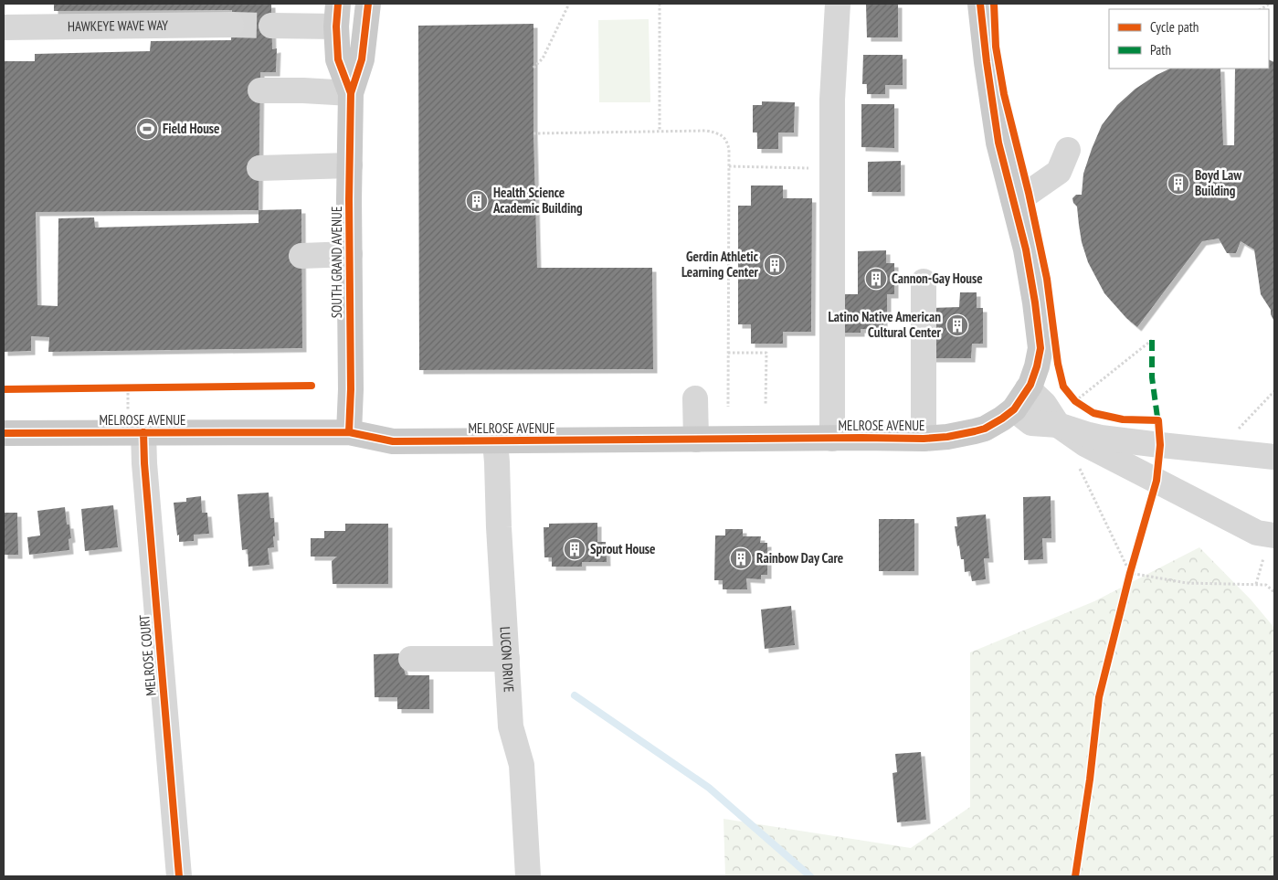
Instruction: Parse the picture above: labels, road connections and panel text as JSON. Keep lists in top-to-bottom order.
{
  "streets": {
    "main road": ["SOUTH GRAND AVENUE", "MELROSE AVENUE"],
    "street": ["HAWKEYE WAVE WAY", "MELROSE COURT", "LUCON DRIVE"]
  },
  "crossings": [
    ["SOUTH GRAND AVENUE", "MELROSE AVENUE"],
    ["MELROSE AVENUE", "MELROSE COURT"],
    ["MELROSE AVENUE", "LUCON DRIVE"]
  ],
  "places": {
    "sports": ["Field House"],
    "building": [
      "Boyd Law Building",
      "Health Science Academic Building",
      "Gerdin Athletic Learning Center",
      "Cannon-Gay House",
      "Latino Native American Cultural Center",
      "Sprout House",
      "Rainbow Day Care"
    ]
  },
  "legend": ["Cycle path", "Path"]
}
